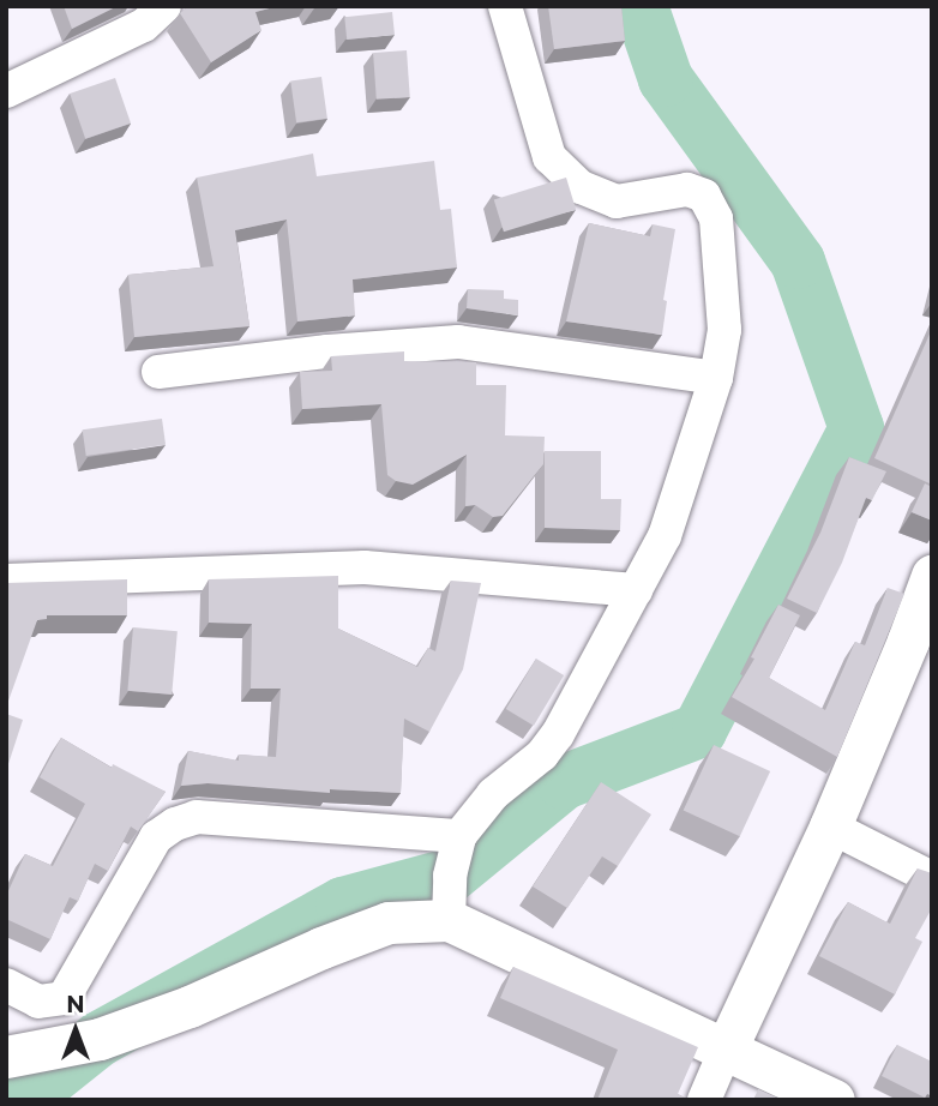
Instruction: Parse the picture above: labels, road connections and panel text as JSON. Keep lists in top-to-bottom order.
{
  "north": "top"
}
